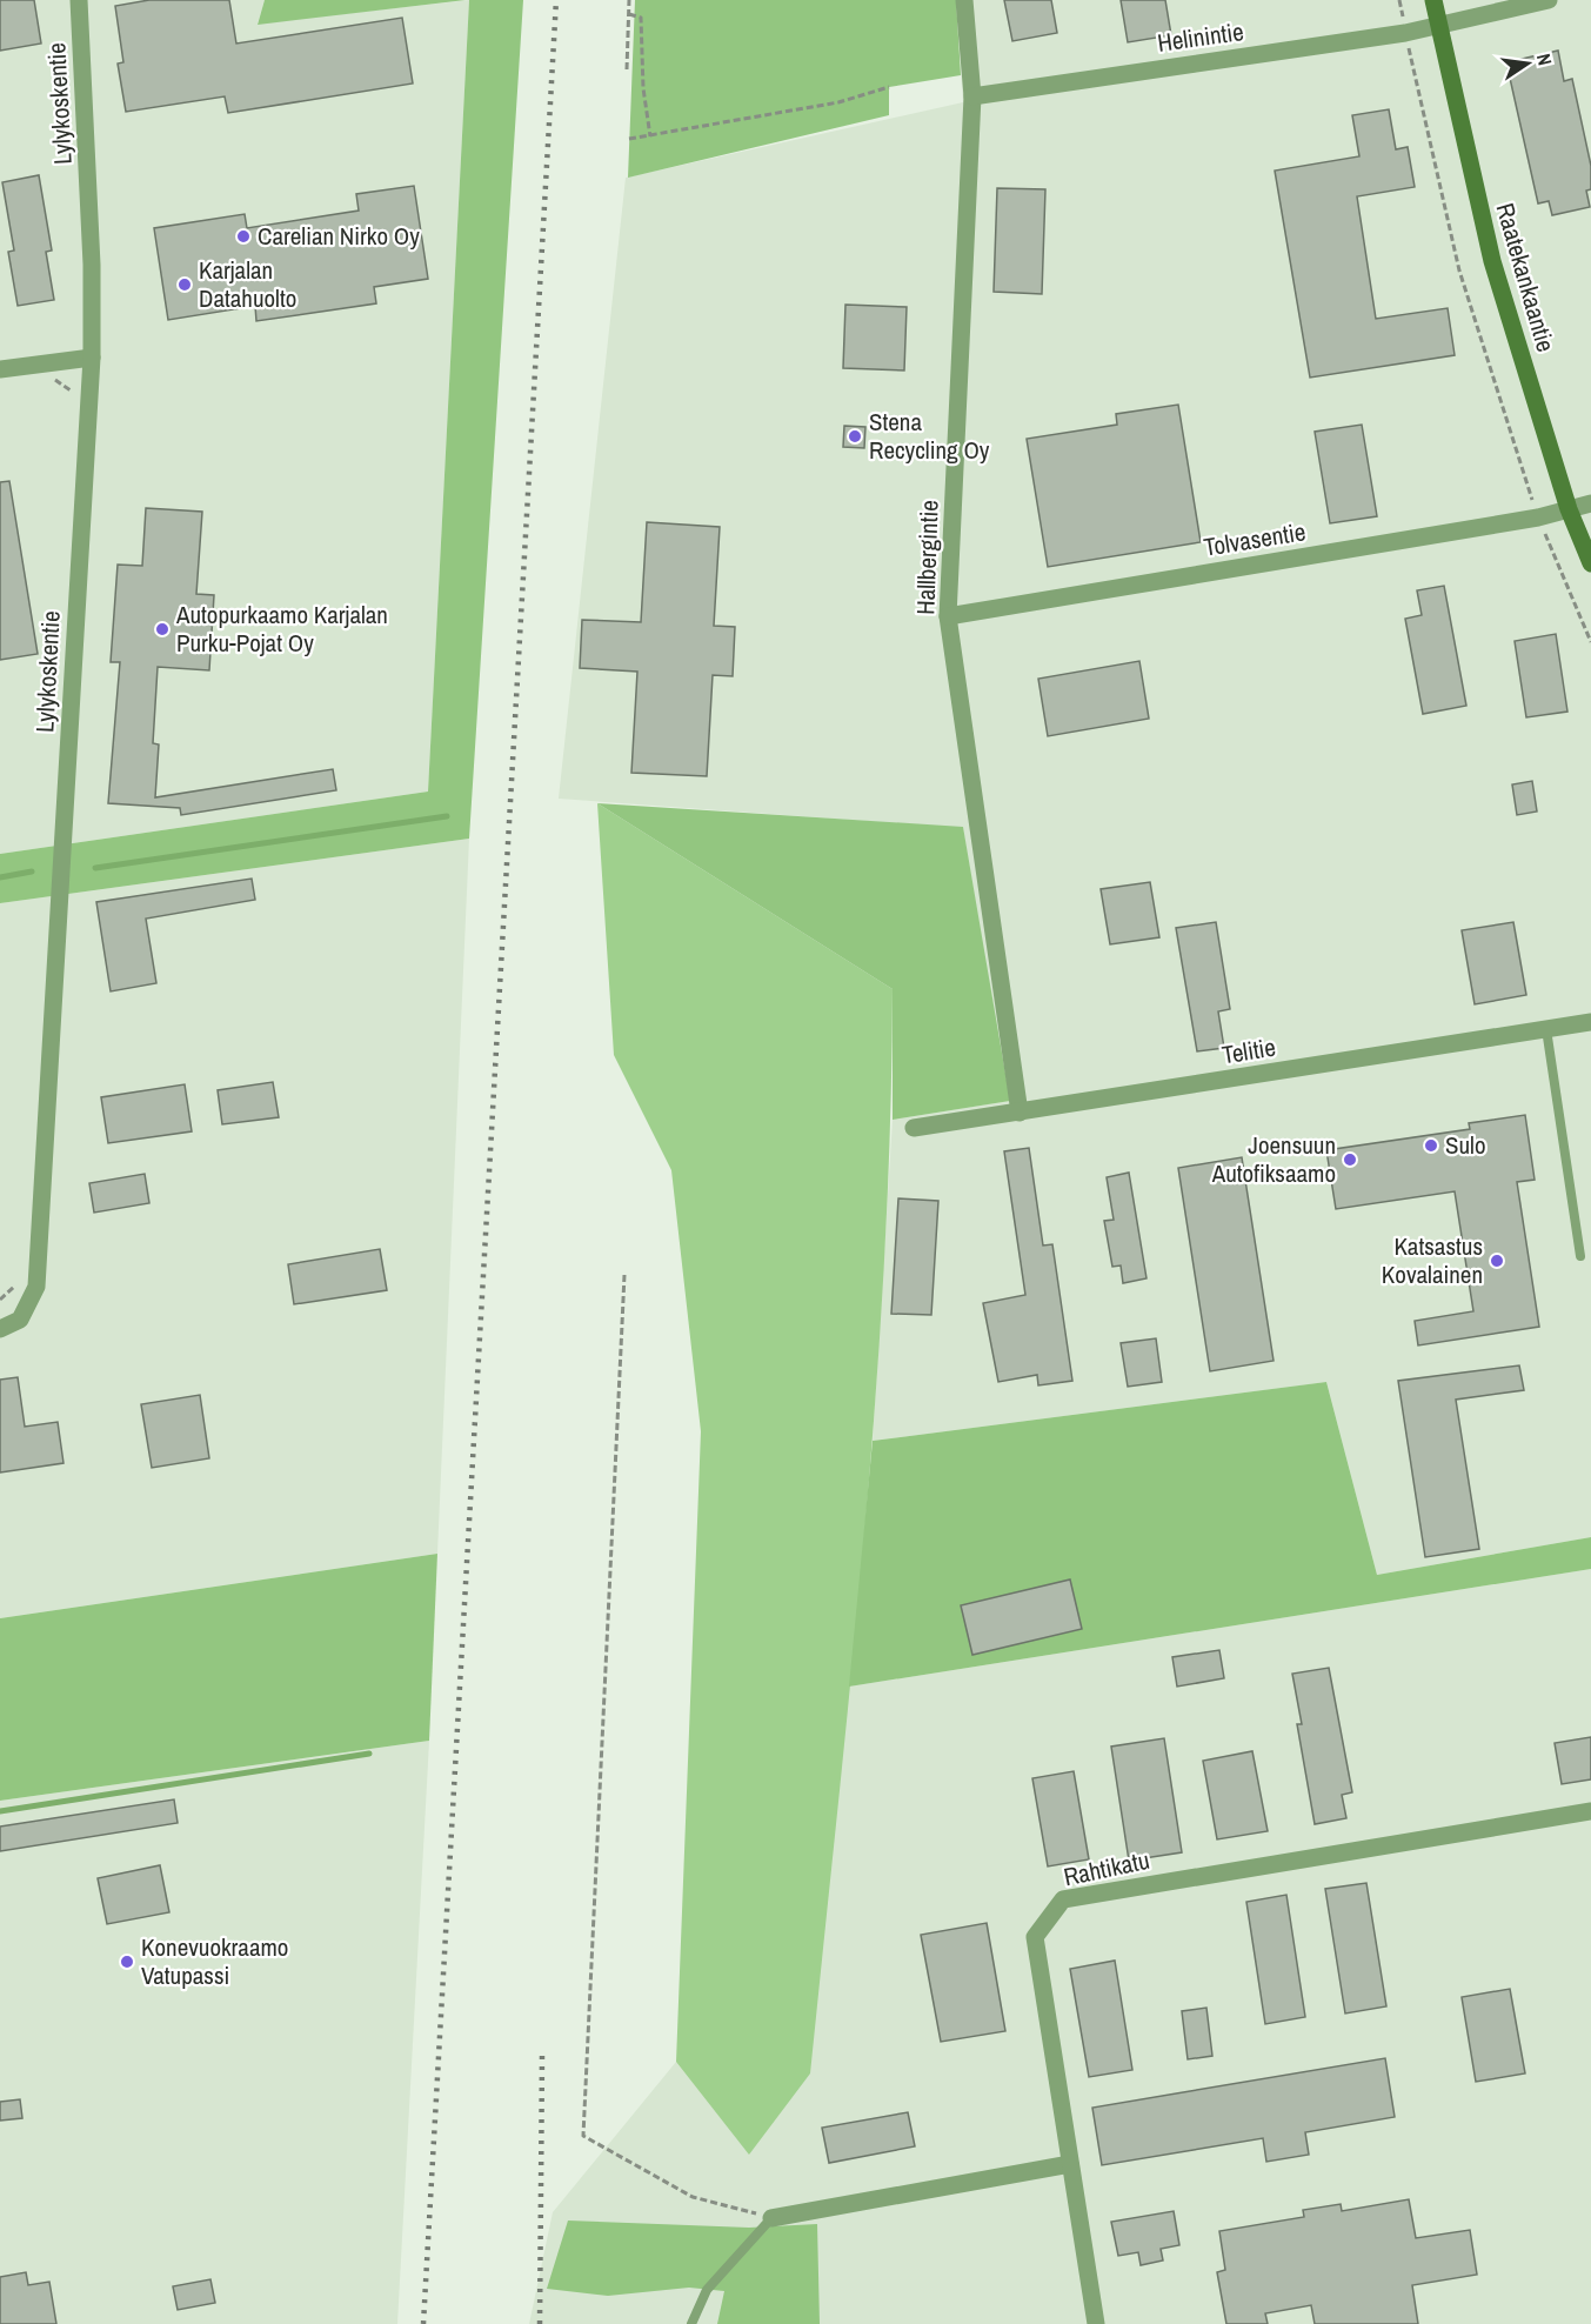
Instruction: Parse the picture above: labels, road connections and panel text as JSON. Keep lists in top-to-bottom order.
{
  "streets": {
    "main road": ["Raatekankaantie"],
    "street": [
      "Helinintie",
      "Lylykoskentie",
      "Tolvasentie",
      "Hallbergintie",
      "Telitie",
      "Rahtikatu"
    ]
  },
  "crossings": [
    ["Helinintie", "Raatekankaantie"],
    ["Helinintie", "Hallbergintie"],
    ["Raatekankaantie", "Tolvasentie"],
    ["Tolvasentie", "Hallbergintie"],
    ["Hallbergintie", "Telitie"]
  ],
  "places": [
    "Carelian Nirko Oy",
    "Karjalan Datahuolto",
    "Stena Recycling Oy",
    "Autopurkaamo Karjalan Purku-Pojat Oy",
    "Sulo",
    "Joensuun Autofiksaamo",
    "Katsastus Kovalainen",
    "Konevuokraamo Vatupassi"
  ],
  "north": "right"
}
